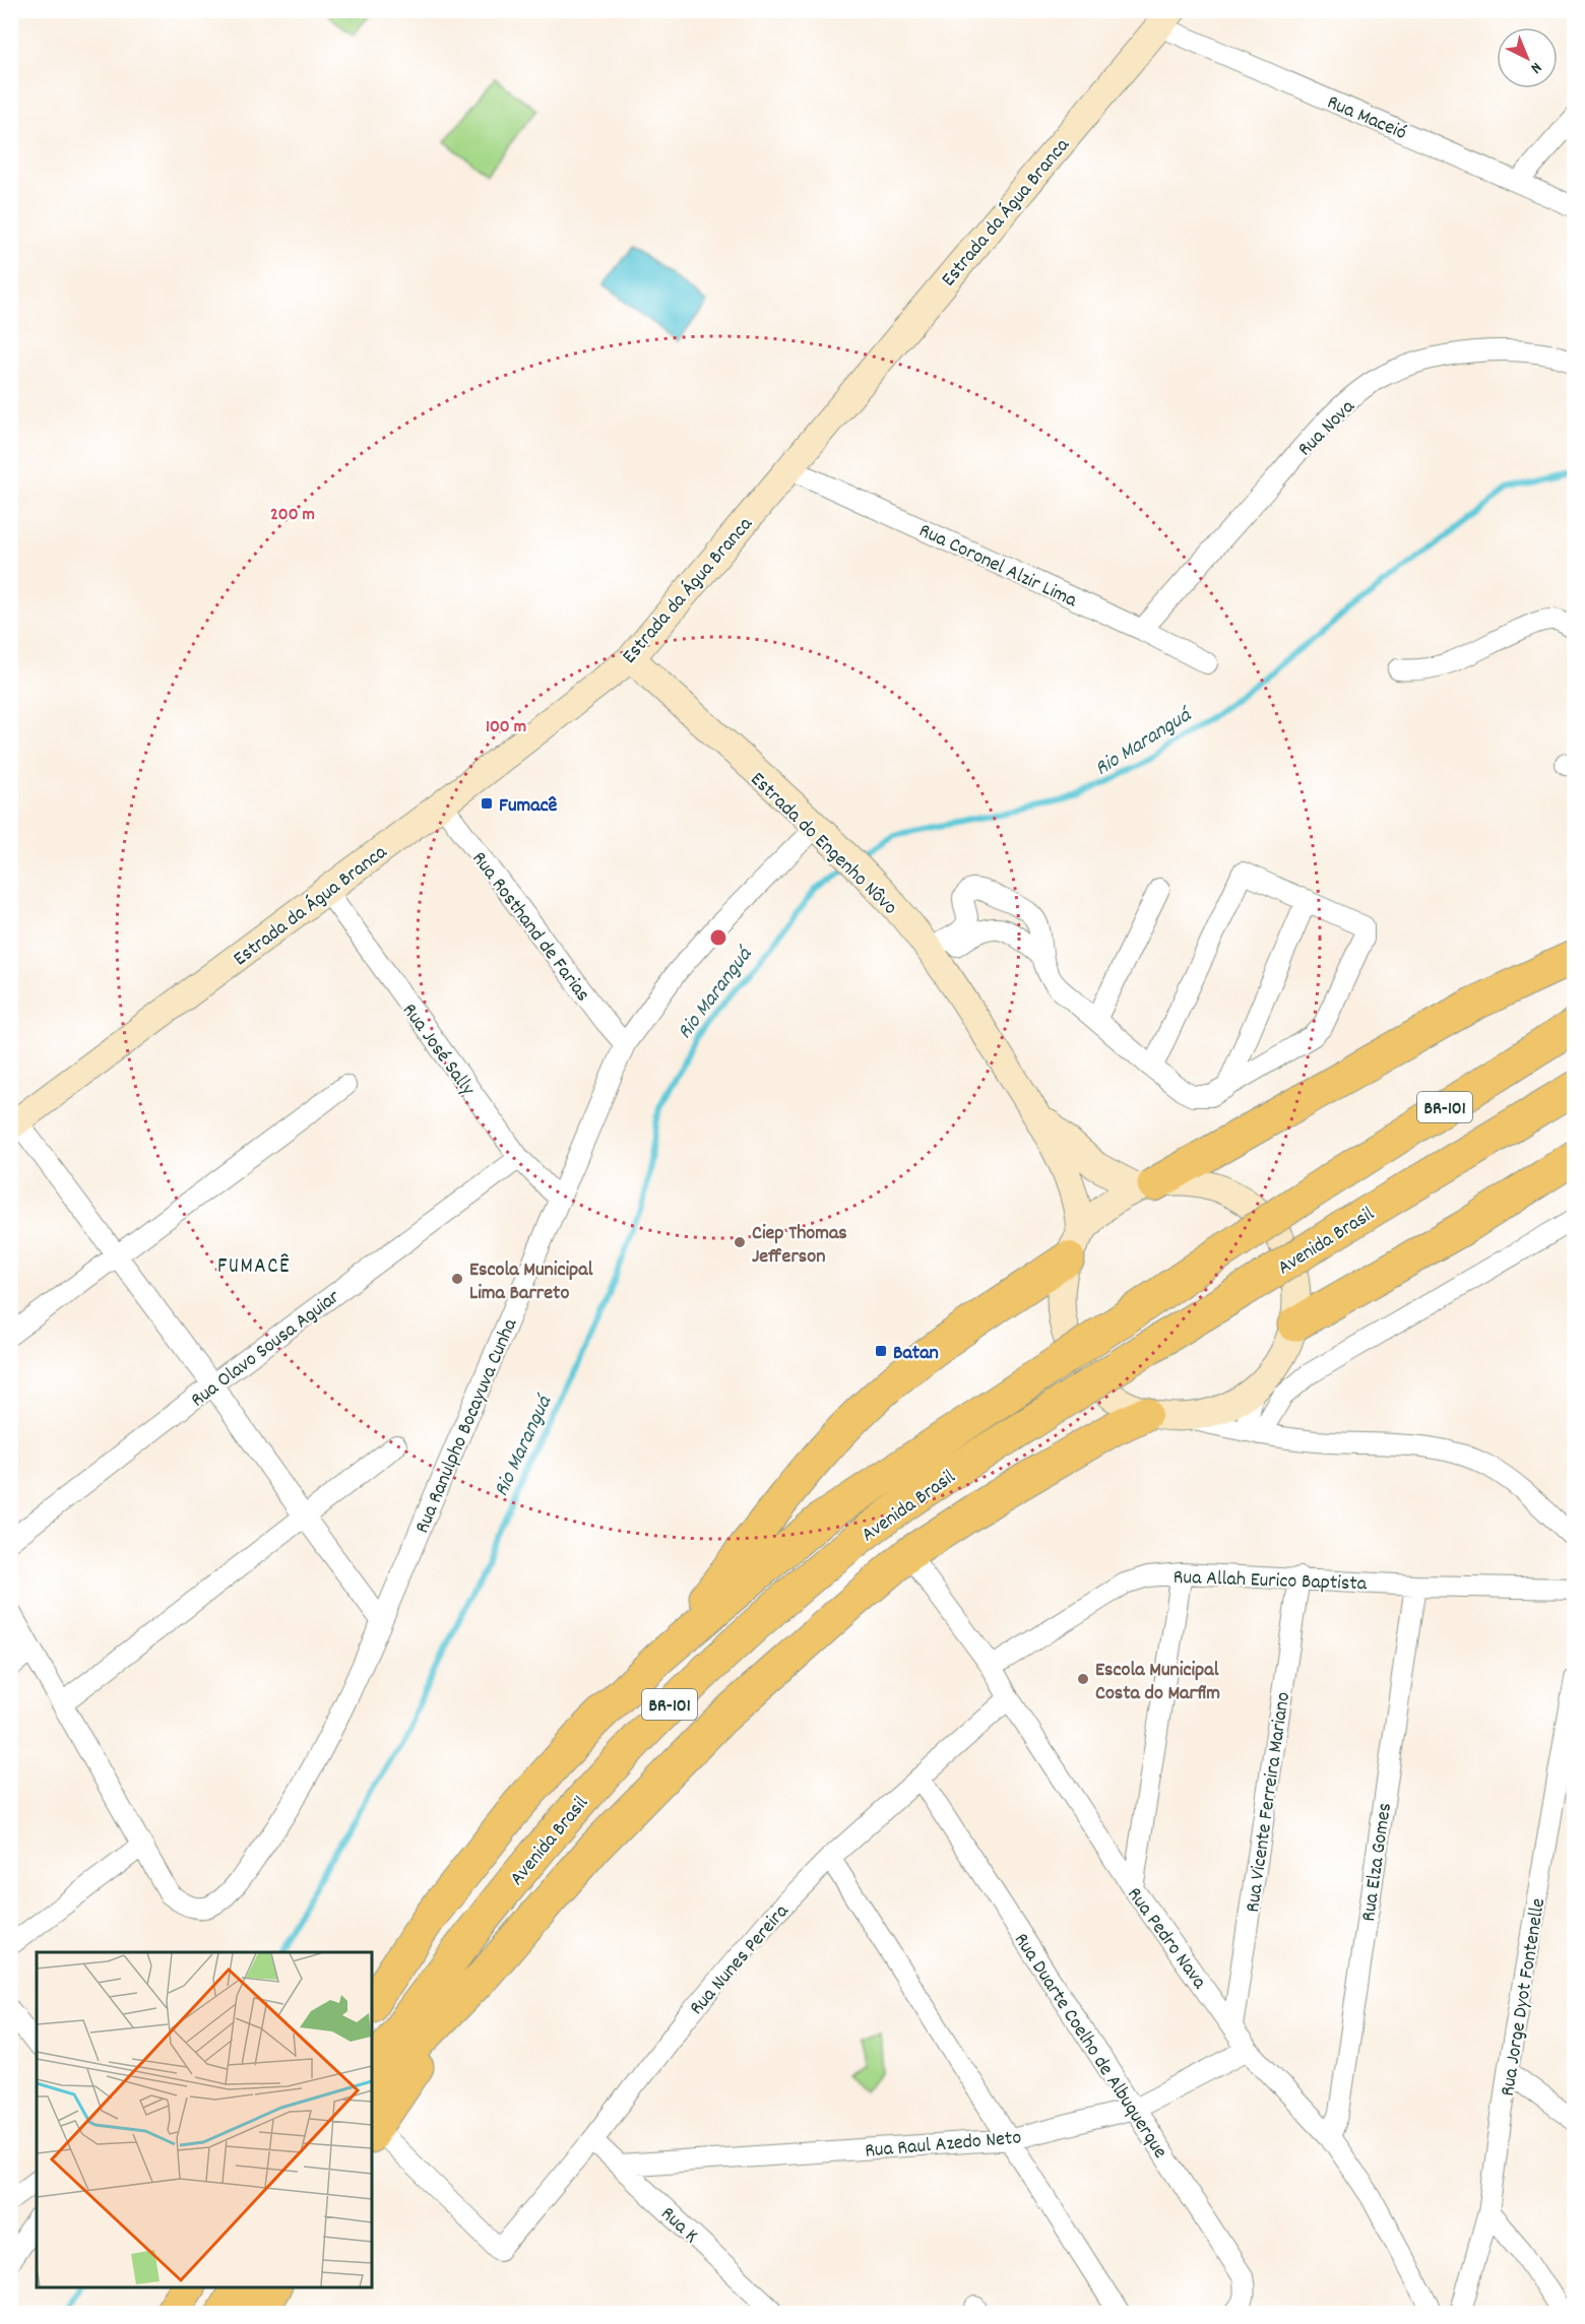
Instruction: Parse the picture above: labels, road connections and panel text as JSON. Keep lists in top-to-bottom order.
{
  "streets": {
    "highway": ["BR-101", "Avenida Brasil"],
    "main road": ["Estrada da Água Branca", "Estrada do Engenho Nôvo"],
    "street": [
      "Rua Maceió",
      "Rua Nova",
      "Rua Coronel Alzir Lima",
      "Rua Rosthand de Farias",
      "Rua José Sally",
      "Rua Olavo Sousa Aguiar",
      "Rua Ranulpho Bocayuva Cunha",
      "Rua Allah Eurico Baptista",
      "Rua Vicente Ferreira Mariano",
      "Rua Elza Gomes",
      "Rua Pedro Nava",
      "Rua Nunes Pereira",
      "Rua Jorge Dyot Fontenelle",
      "Rua Duarte Coelho de Albuquerque",
      "Rua Raul Azedo Neto",
      "Rua K"
    ]
  },
  "crossings": [
    ["Rua Maceió", "Estrada da Água Branca"],
    ["Estrada da Água Branca", "Rua Coronel Alzir Lima"],
    ["Estrada da Água Branca", "Estrada do Engenho Nôvo"],
    ["Estrada da Água Branca", "Rua Rosthand de Farias"],
    ["Estrada da Água Branca", "Rua José Sally"],
    ["Rua Nova", "Rua Coronel Alzir Lima"],
    ["Estrada do Engenho Nôvo", "Rua Ranulpho Bocayuva Cunha"],
    ["Rua Rosthand de Farias", "Rua Ranulpho Bocayuva Cunha"],
    ["Rua José Sally", "Rua Olavo Sousa Aguiar"],
    ["Rua José Sally", "Rua Ranulpho Bocayuva Cunha"],
    ["Rua Allah Eurico Baptista", "Rua Vicente Ferreira Mariano"],
    ["Rua Allah Eurico Baptista", "Rua Elza Gomes"],
    ["Rua Allah Eurico Baptista", "Rua Pedro Nava"],
    ["Rua Vicente Ferreira Mariano", "Rua Pedro Nava"],
    ["Rua Elza Gomes", "Rua Pedro Nava"],
    ["Rua Pedro Nava", "Rua Nunes Pereira"],
    ["Rua Pedro Nava", "Rua Raul Azedo Neto"],
    ["Rua Nunes Pereira", "Rua Duarte Coelho de Albuquerque"],
    ["Rua Nunes Pereira", "Rua K"],
    ["Rua Duarte Coelho de Albuquerque", "Rua Raul Azedo Neto"],
    ["Rua Raul Azedo Neto", "Rua K"]
  ],
  "districts": ["FUMACÊ"],
  "water": ["Rio Maranguá"],
  "places": {
    "transit": ["Fumacê", "Batan"],
    "other": ["Ciep Thomas Jefferson", "Escola Municipal Lima Barreto", "Escola Municipal Costa do Marfim"]
  },
  "north": "bottom right",
  "rings": ["200 m", "100 m"]
}
